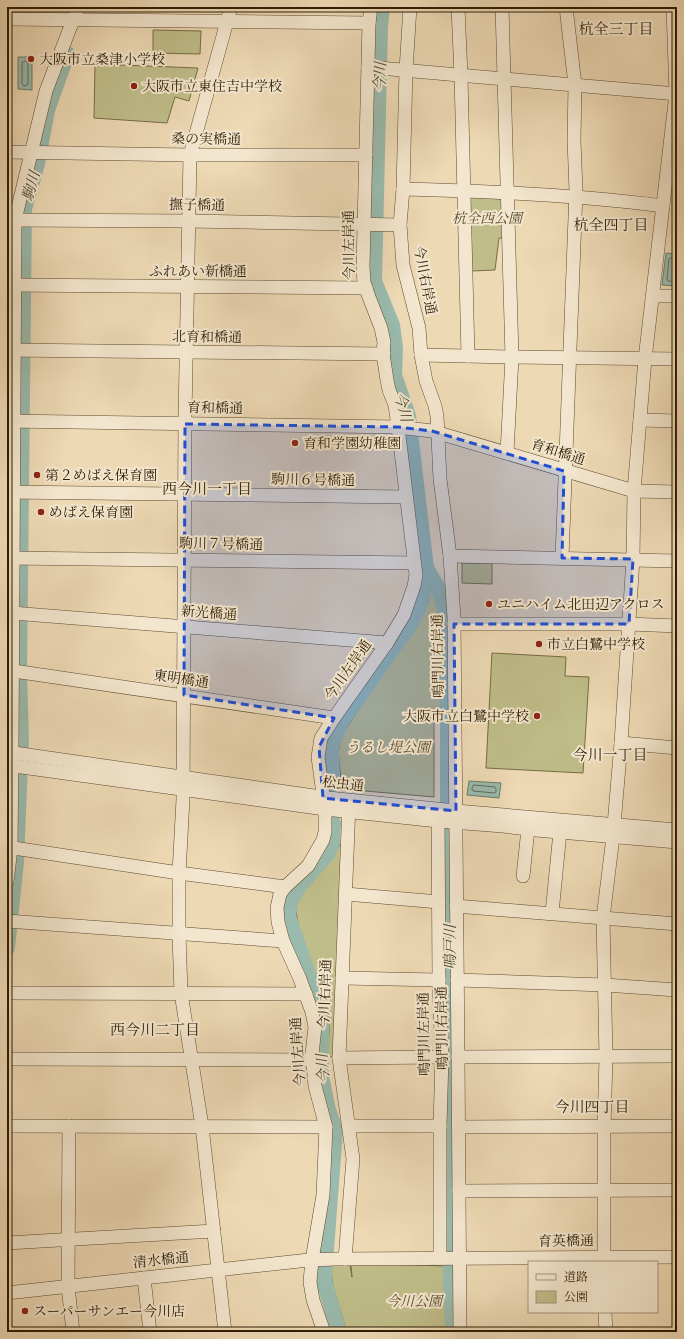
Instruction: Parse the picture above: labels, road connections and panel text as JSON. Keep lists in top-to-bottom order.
{
  "streets": {
    "street": [
      "桑の実橋通",
      "撫子橋通",
      "今川左岸通",
      "ふれあい新橋通",
      "今川右岸通",
      "北育和橋通",
      "育和橋通",
      "駒川６号橋通",
      "駒川７号橋通",
      "新光橋通",
      "鳴門川右岸通",
      "東明橋通",
      "松虫通",
      "鳴門川左岸通",
      "育英橋通",
      "清水橋通"
    ]
  },
  "crossings": [
    ["桑の実橋通", "今川左岸通"],
    ["撫子橋通", "今川左岸通"],
    ["撫子橋通", "今川右岸通"],
    ["今川左岸通", "ふれあい新橋通"],
    ["今川左岸通", "北育和橋通"],
    ["今川左岸通", "育和橋通"],
    ["今川左岸通", "駒川６号橋通"],
    ["今川左岸通", "駒川７号橋通"],
    ["今川左岸通", "新光橋通"],
    ["今川左岸通", "東明橋通"],
    ["今川左岸通", "松虫通"],
    ["今川左岸通", "育英橋通"],
    ["今川左岸通", "清水橋通"],
    ["今川右岸通", "育和橋通"],
    ["今川右岸通", "鳴門川右岸通"],
    ["今川右岸通", "松虫通"],
    ["今川右岸通", "育英橋通"],
    ["鳴門川右岸通", "松虫通"],
    ["鳴門川右岸通", "鳴門川左岸通"],
    ["鳴門川右岸通", "育英橋通"],
    ["松虫通", "鳴門川左岸通"],
    ["鳴門川左岸通", "育英橋通"],
    ["育英橋通", "清水橋通"]
  ],
  "districts": [
    "杭全三丁目",
    "杭全四丁目",
    "西今川一丁目",
    "今川一丁目",
    "西今川二丁目",
    "今川四丁目"
  ],
  "water": ["今川", "駒川", "鳴戸川"],
  "parks": ["杭全西公園", "うるし堤公園", "今川公園"],
  "places": [
    "大阪市立桑津小学校",
    "大阪市立東住吉中学校",
    "育和学園幼稚園",
    "第２めばえ保育園",
    "めばえ保育園",
    "ユニハイム北田辺アクロス",
    "市立白鷺中学校",
    "大阪市立白鷺中学校",
    "スーパーサンエー今川店"
  ],
  "legend": ["道路", "公園"]
}
